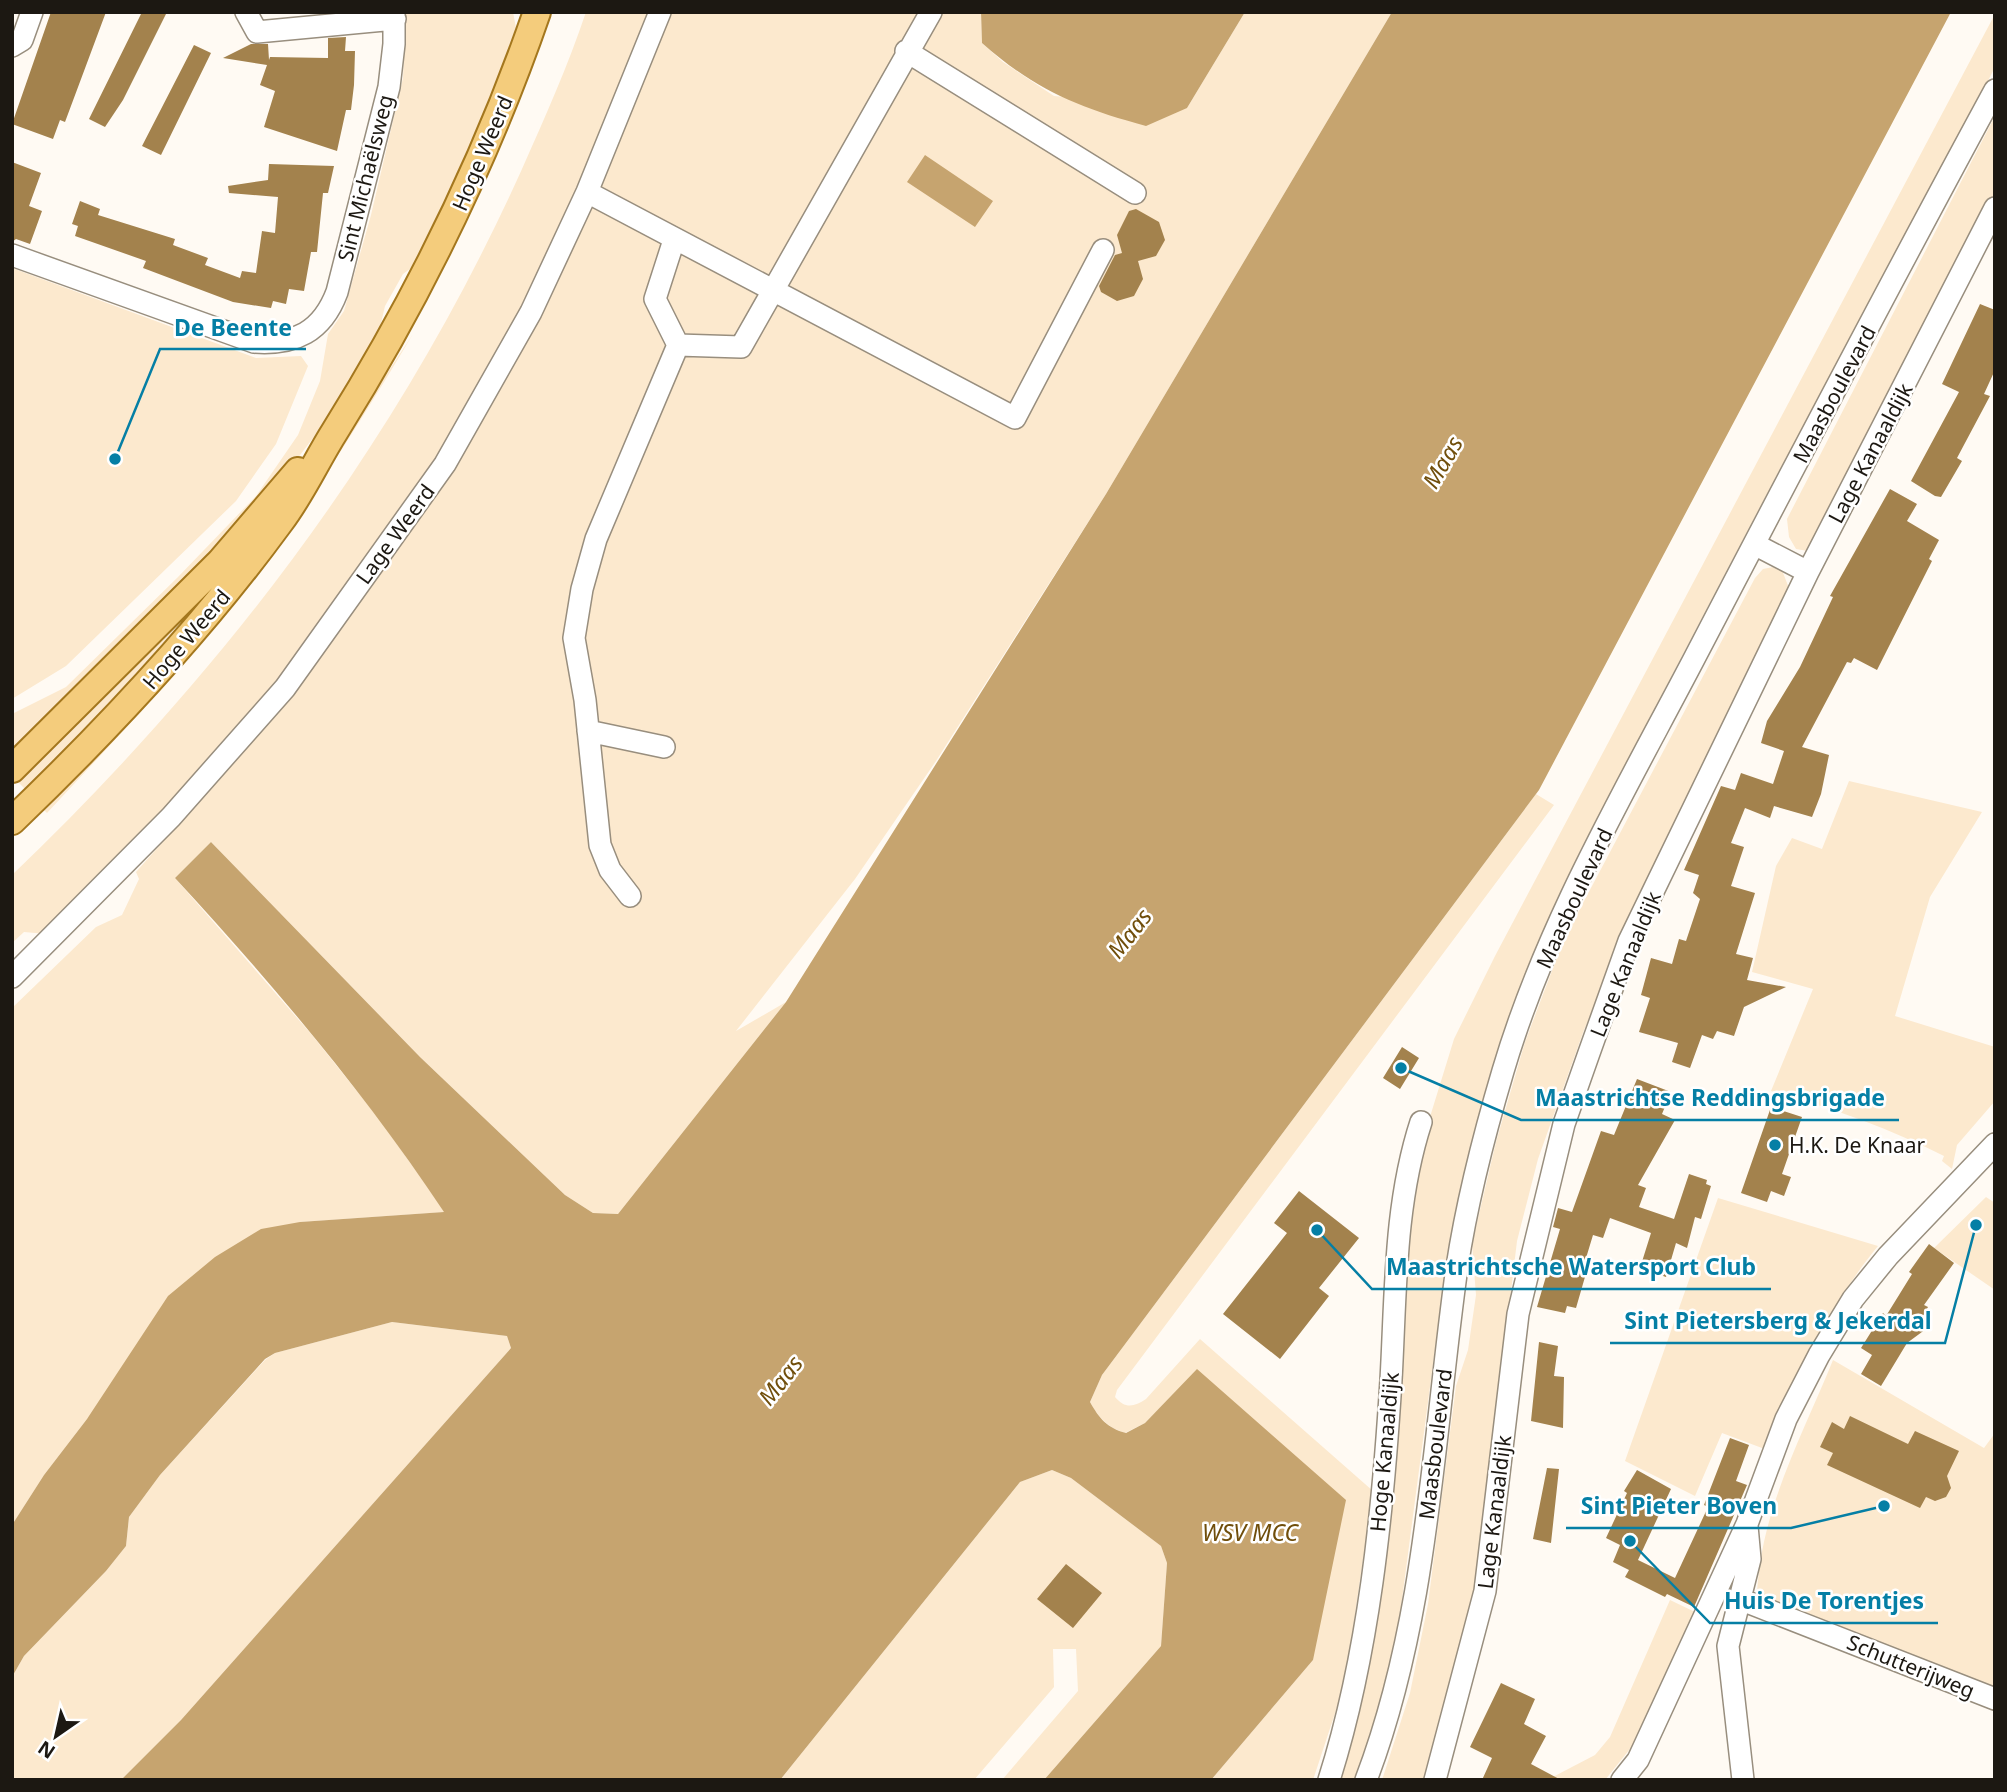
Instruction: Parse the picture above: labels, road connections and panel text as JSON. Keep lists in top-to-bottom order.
{
  "streets": {
    "main road": ["Hoge Weerd"],
    "street": [
      "Sint Michaëlsweg",
      "Maasboulevard",
      "Lage Kanaaldijk",
      "Lage Weerd",
      "Hoge Kanaaldijk",
      "Schutterijweg"
    ]
  },
  "water": ["Maas", "WSV MCC"],
  "places": [
    "De Beente",
    "Maastrichtse Reddingsbrigade",
    "H.K. De Knaar",
    "Sint Pietersberg & Jekerdal",
    "Maastrichtsche Watersport Club",
    "Sint Pieter Boven",
    "Huis De Torentjes"
  ],
  "north": "bottom left"
}
